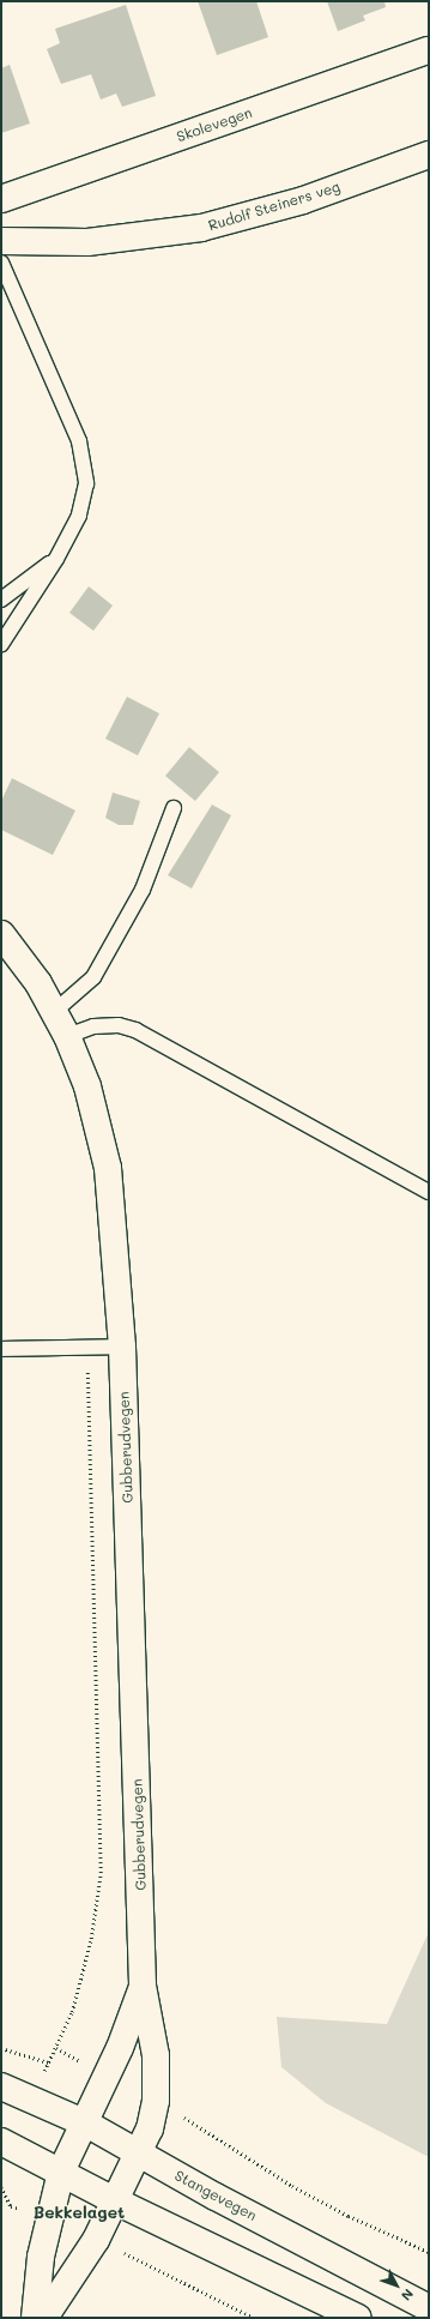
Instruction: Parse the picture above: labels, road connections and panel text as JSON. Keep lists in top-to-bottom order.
{
  "streets": {
    "main road": [
      "Skolevegen",
      "Rudolf Steiners veg",
      "Gubberudvegen",
      "Stangevegen"
    ]
  },
  "crossings": [
    ["Gubberudvegen", "Stangevegen"]
  ],
  "districts": ["Bekkelaget"],
  "north": "bottom right"
}
